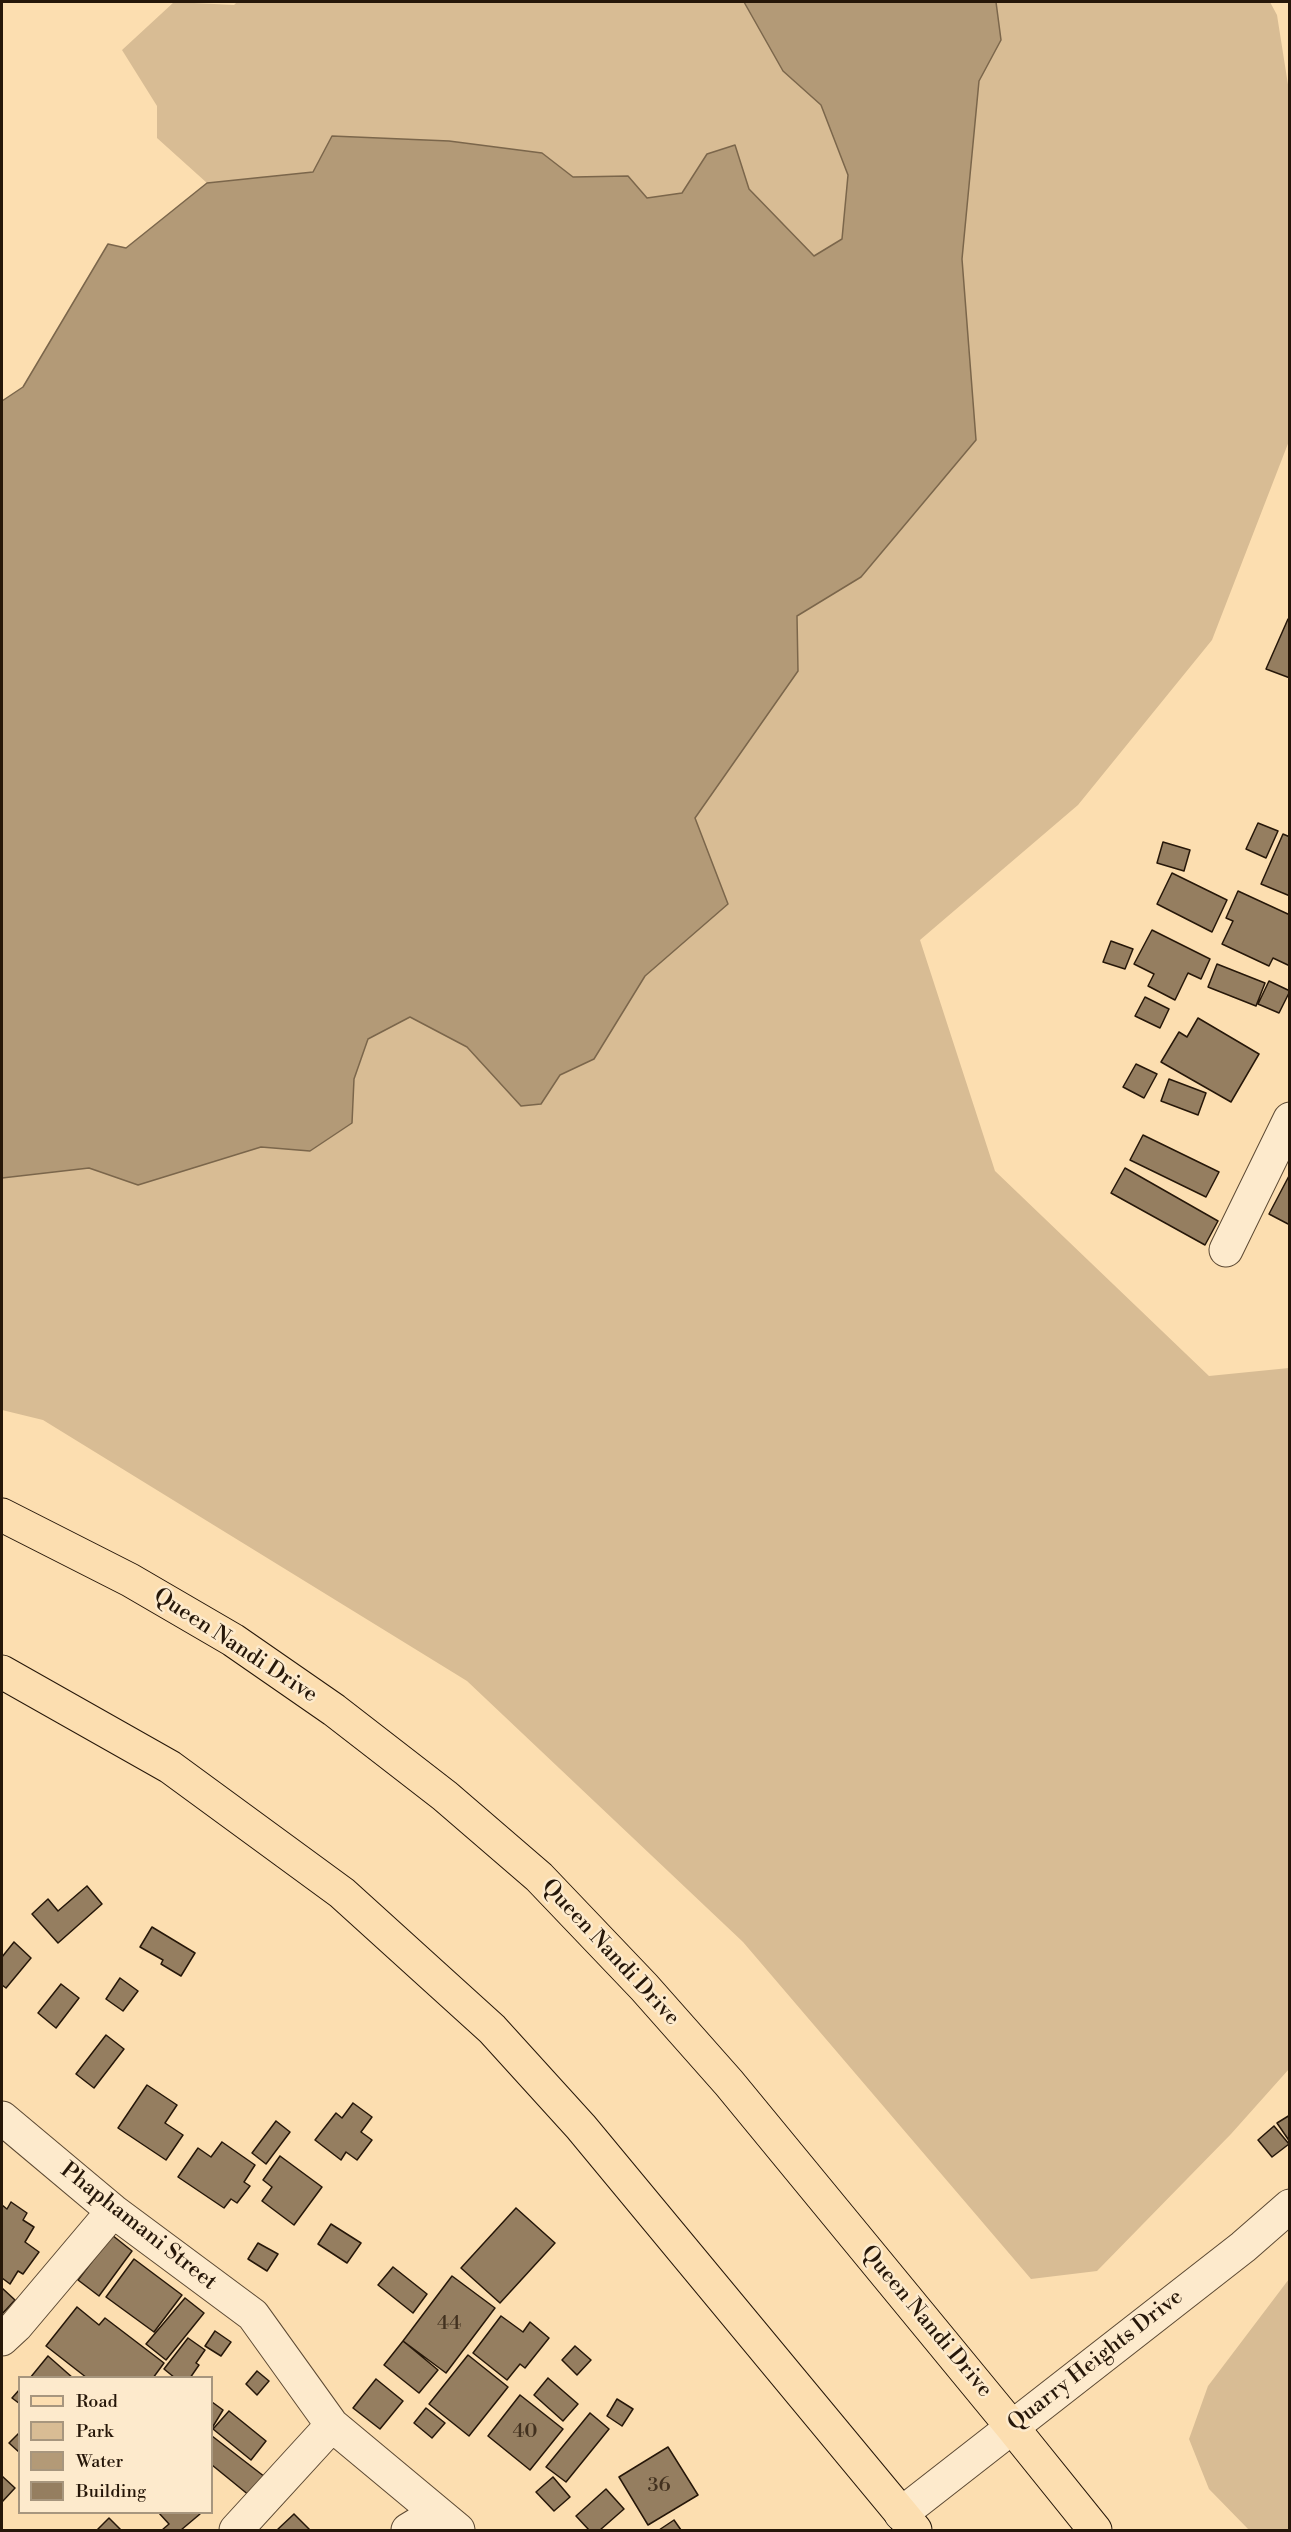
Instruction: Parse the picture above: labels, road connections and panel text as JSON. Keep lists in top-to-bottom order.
{
  "streets": {
    "main road": ["Queen Nandi Drive"],
    "street": ["Phaphamani Street", "Quarry Heights Drive"]
  },
  "crossings": [
    ["Queen Nandi Drive", "Quarry Heights Drive"]
  ],
  "house_numbers": ["44", "40", "36"],
  "legend": [
    "Road",
    "Park",
    "Water",
    "Building"
  ]
}
